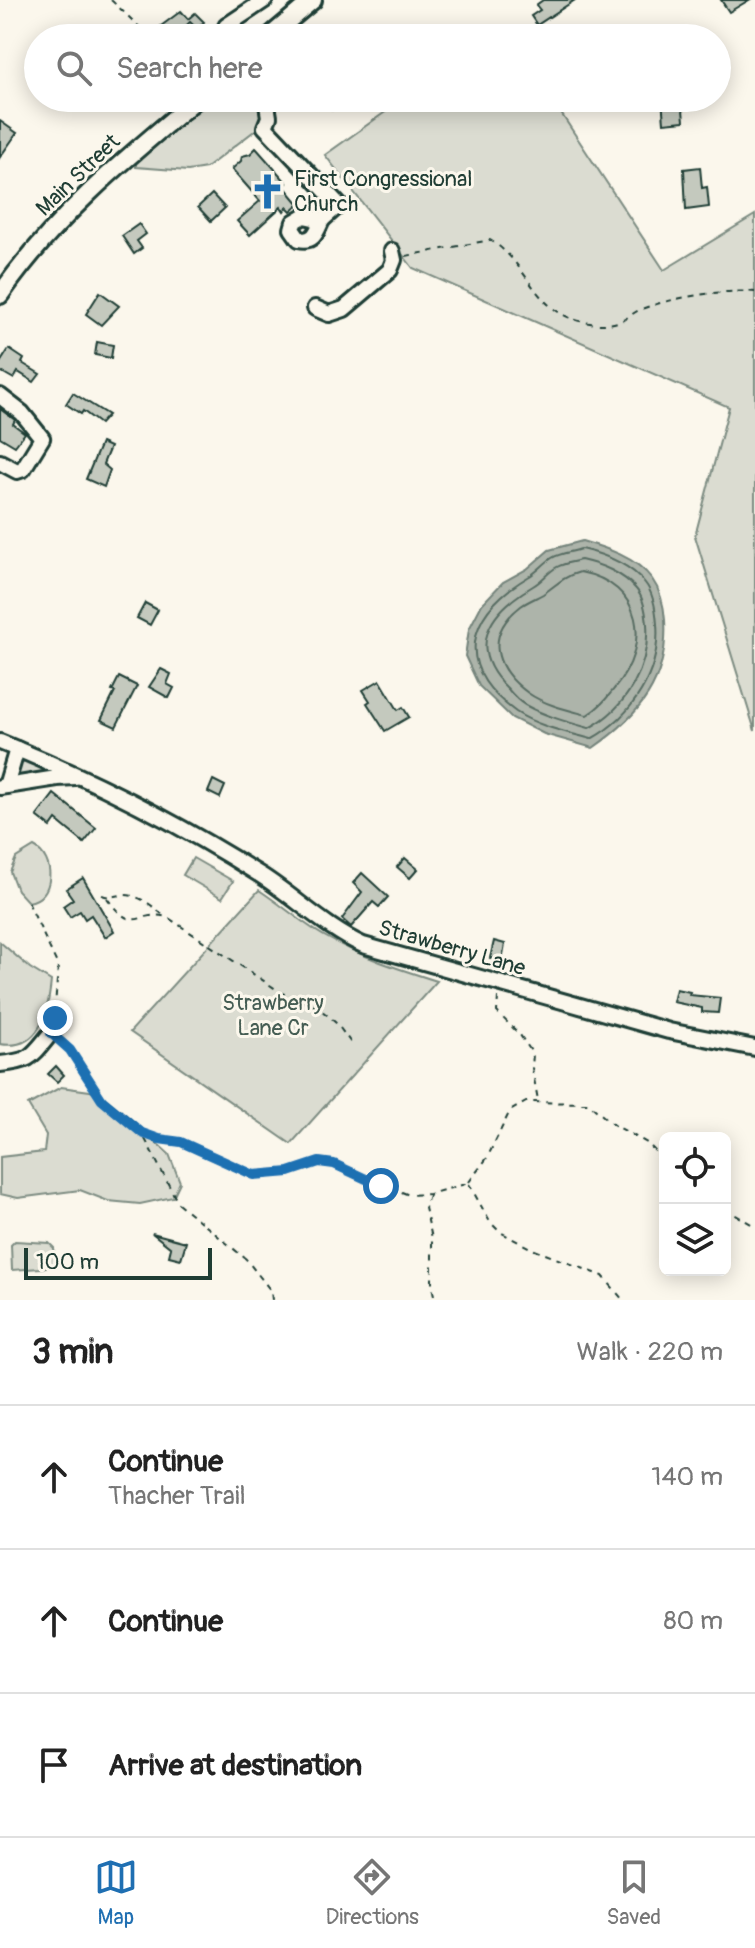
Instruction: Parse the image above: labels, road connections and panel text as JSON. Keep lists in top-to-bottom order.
{
  "streets": {
    "main road": ["Main Street"],
    "street": ["Strawberry Lane"]
  },
  "parks": ["Strawberry Lane Cr"],
  "places": {
    "church": ["First Congressional Church"]
  },
  "scale_bar": "100 m",
  "page": {
    "search": "Search here",
    "scale": "100 m",
    "heading": ["3 min", "Walk · 220 m"],
    "list": [
      ["Continue", "Thacher Trail", "140 m"],
      ["Continue", "80 m"],
      "Arrive at destination"
    ],
    "nav": ["Map", "Directions", "Saved"]
  }
}
